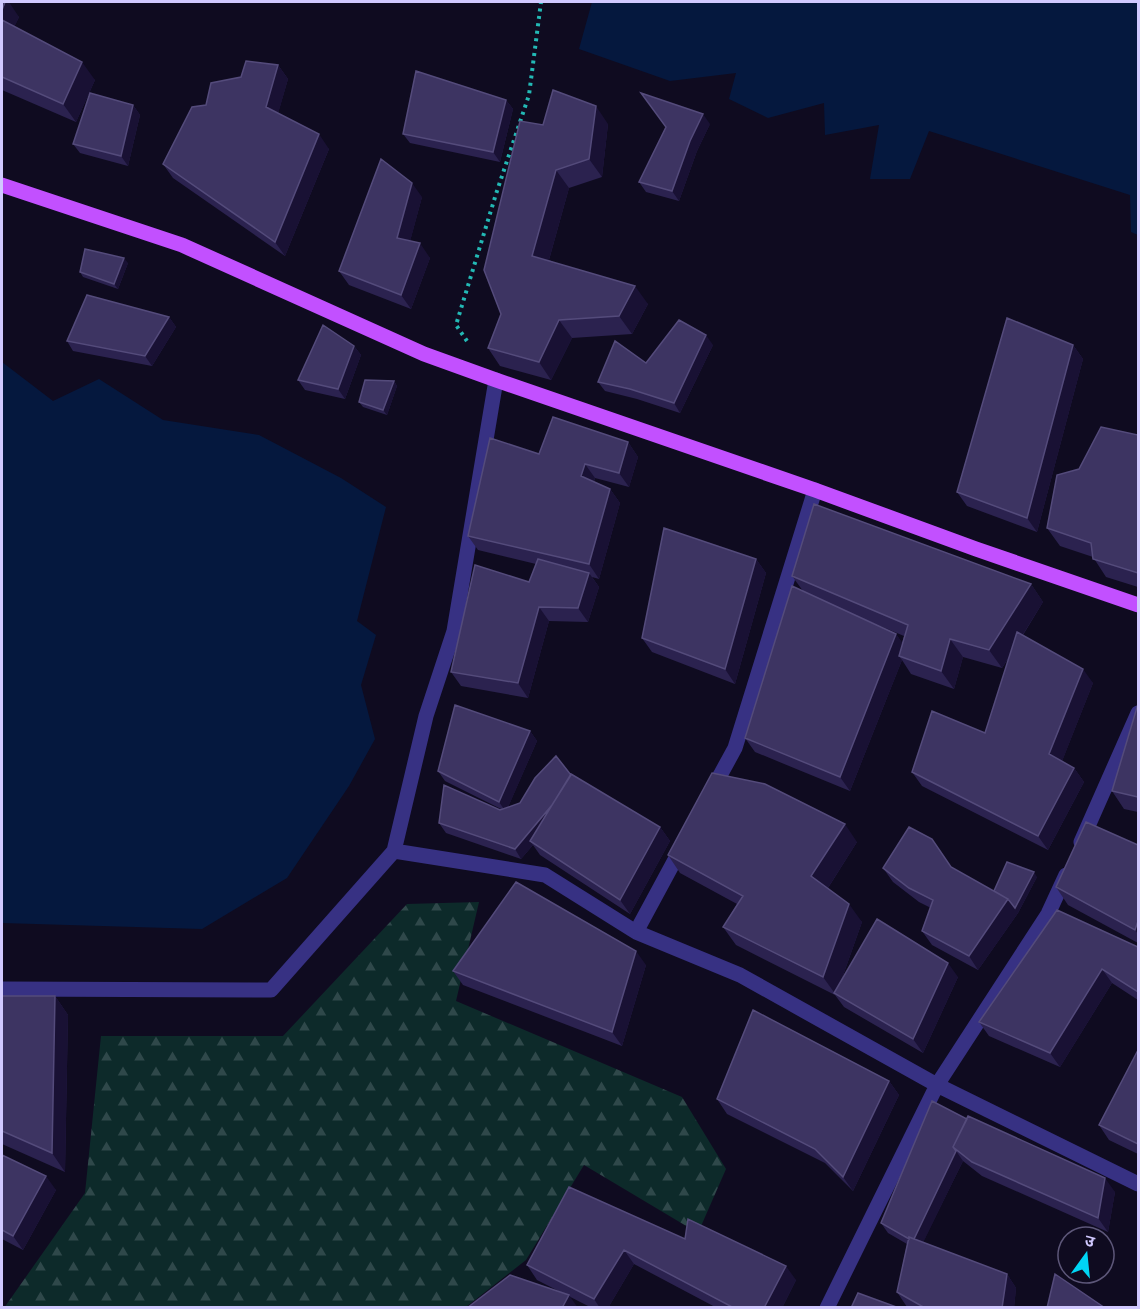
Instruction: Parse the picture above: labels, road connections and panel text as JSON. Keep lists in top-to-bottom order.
{
  "north": "top"
}
